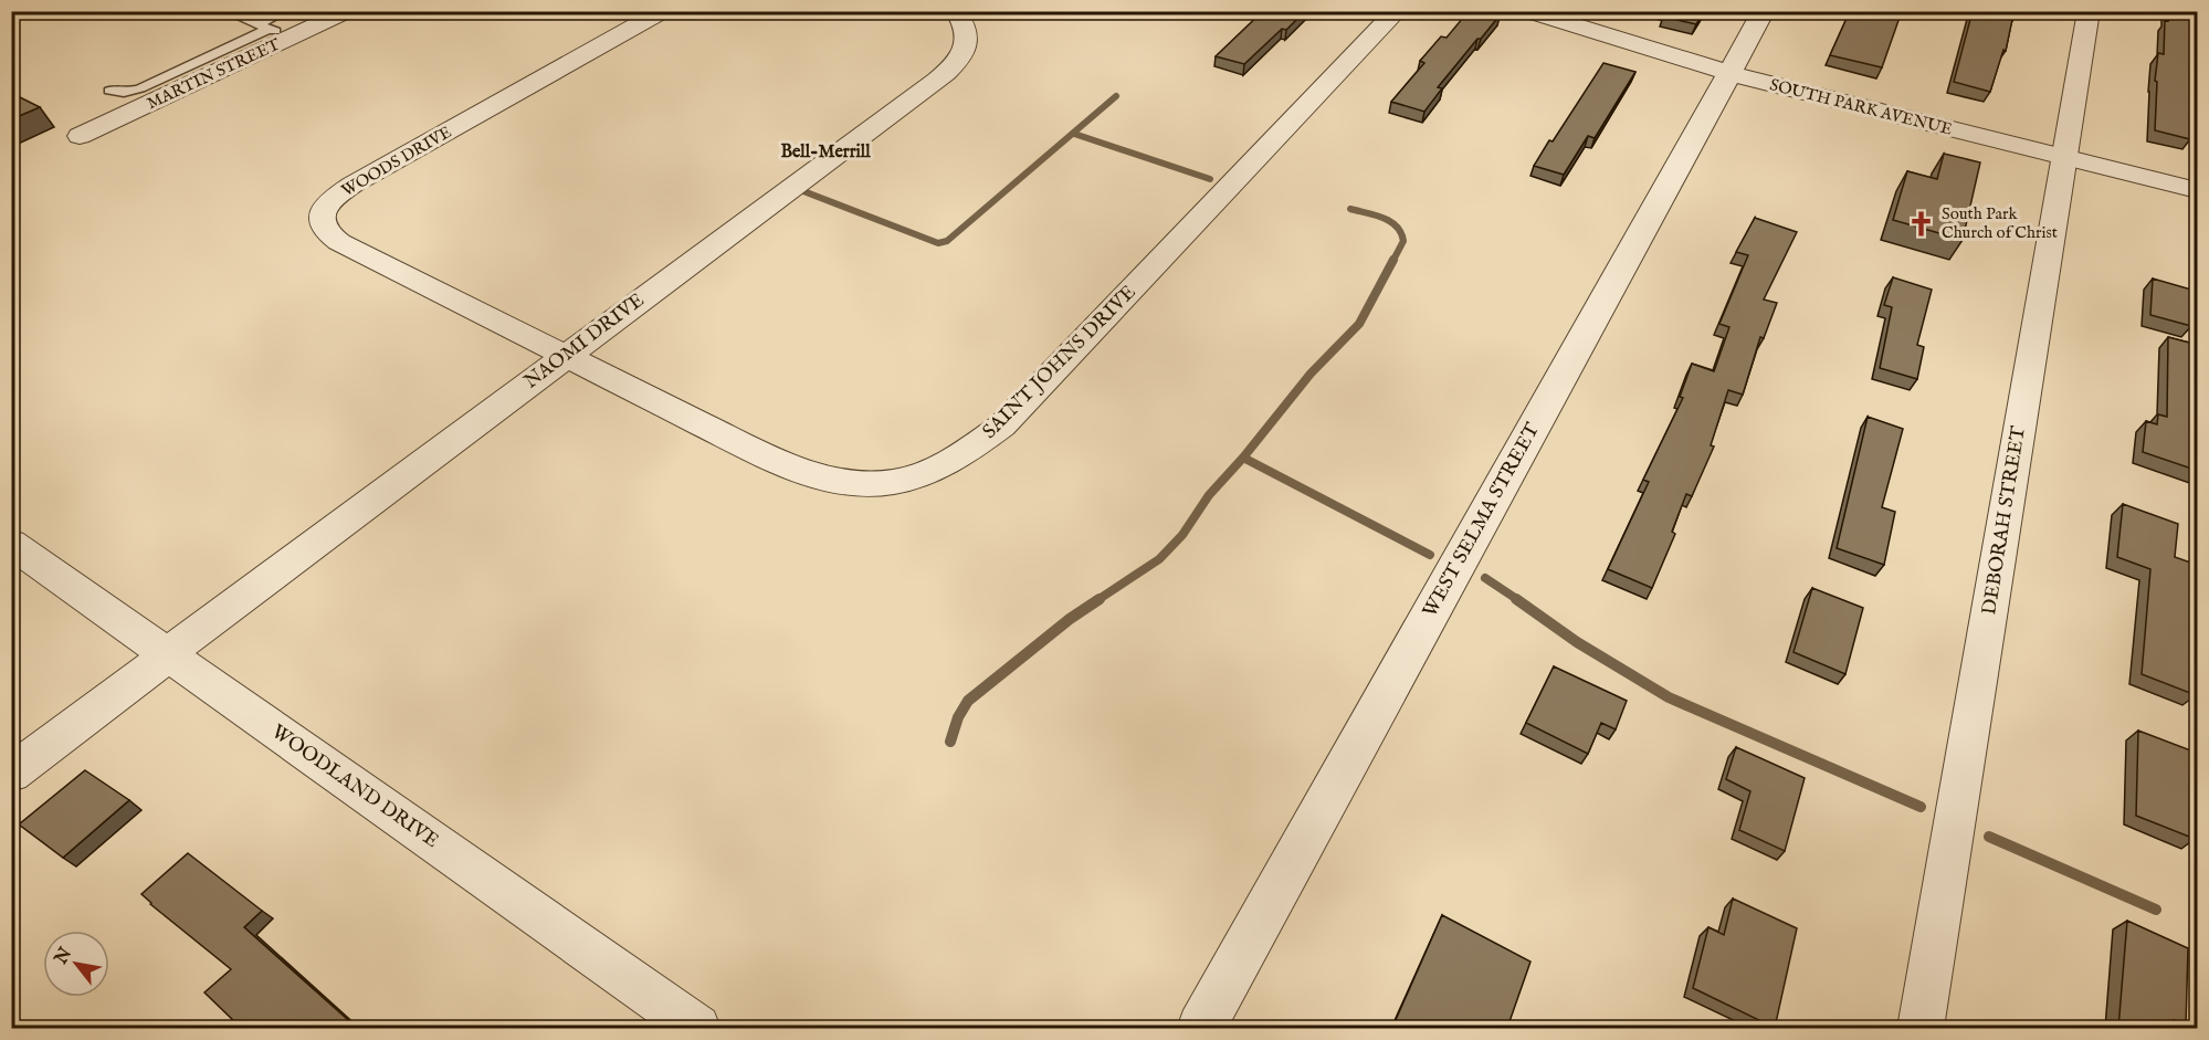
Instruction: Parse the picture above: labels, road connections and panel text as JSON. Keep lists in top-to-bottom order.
{
  "streets": {
    "street": [
      "MARTIN STREET",
      "SOUTH PARK AVENUE",
      "WOODS DRIVE",
      "NAOMI DRIVE",
      "SAINT JOHNS DRIVE",
      "WEST SELMA STREET",
      "DEBORAH STREET",
      "WOODLAND DRIVE"
    ]
  },
  "crossings": [
    ["SOUTH PARK AVENUE", "WEST SELMA STREET"],
    ["SOUTH PARK AVENUE", "DEBORAH STREET"],
    ["WOODS DRIVE", "NAOMI DRIVE"],
    ["WOODS DRIVE", "SAINT JOHNS DRIVE"],
    ["NAOMI DRIVE", "SAINT JOHNS DRIVE"],
    ["NAOMI DRIVE", "WOODLAND DRIVE"]
  ],
  "districts": ["Bell-Merrill"],
  "places": {
    "church": ["South Park Church of Christ"]
  },
  "north": "top left"
}
